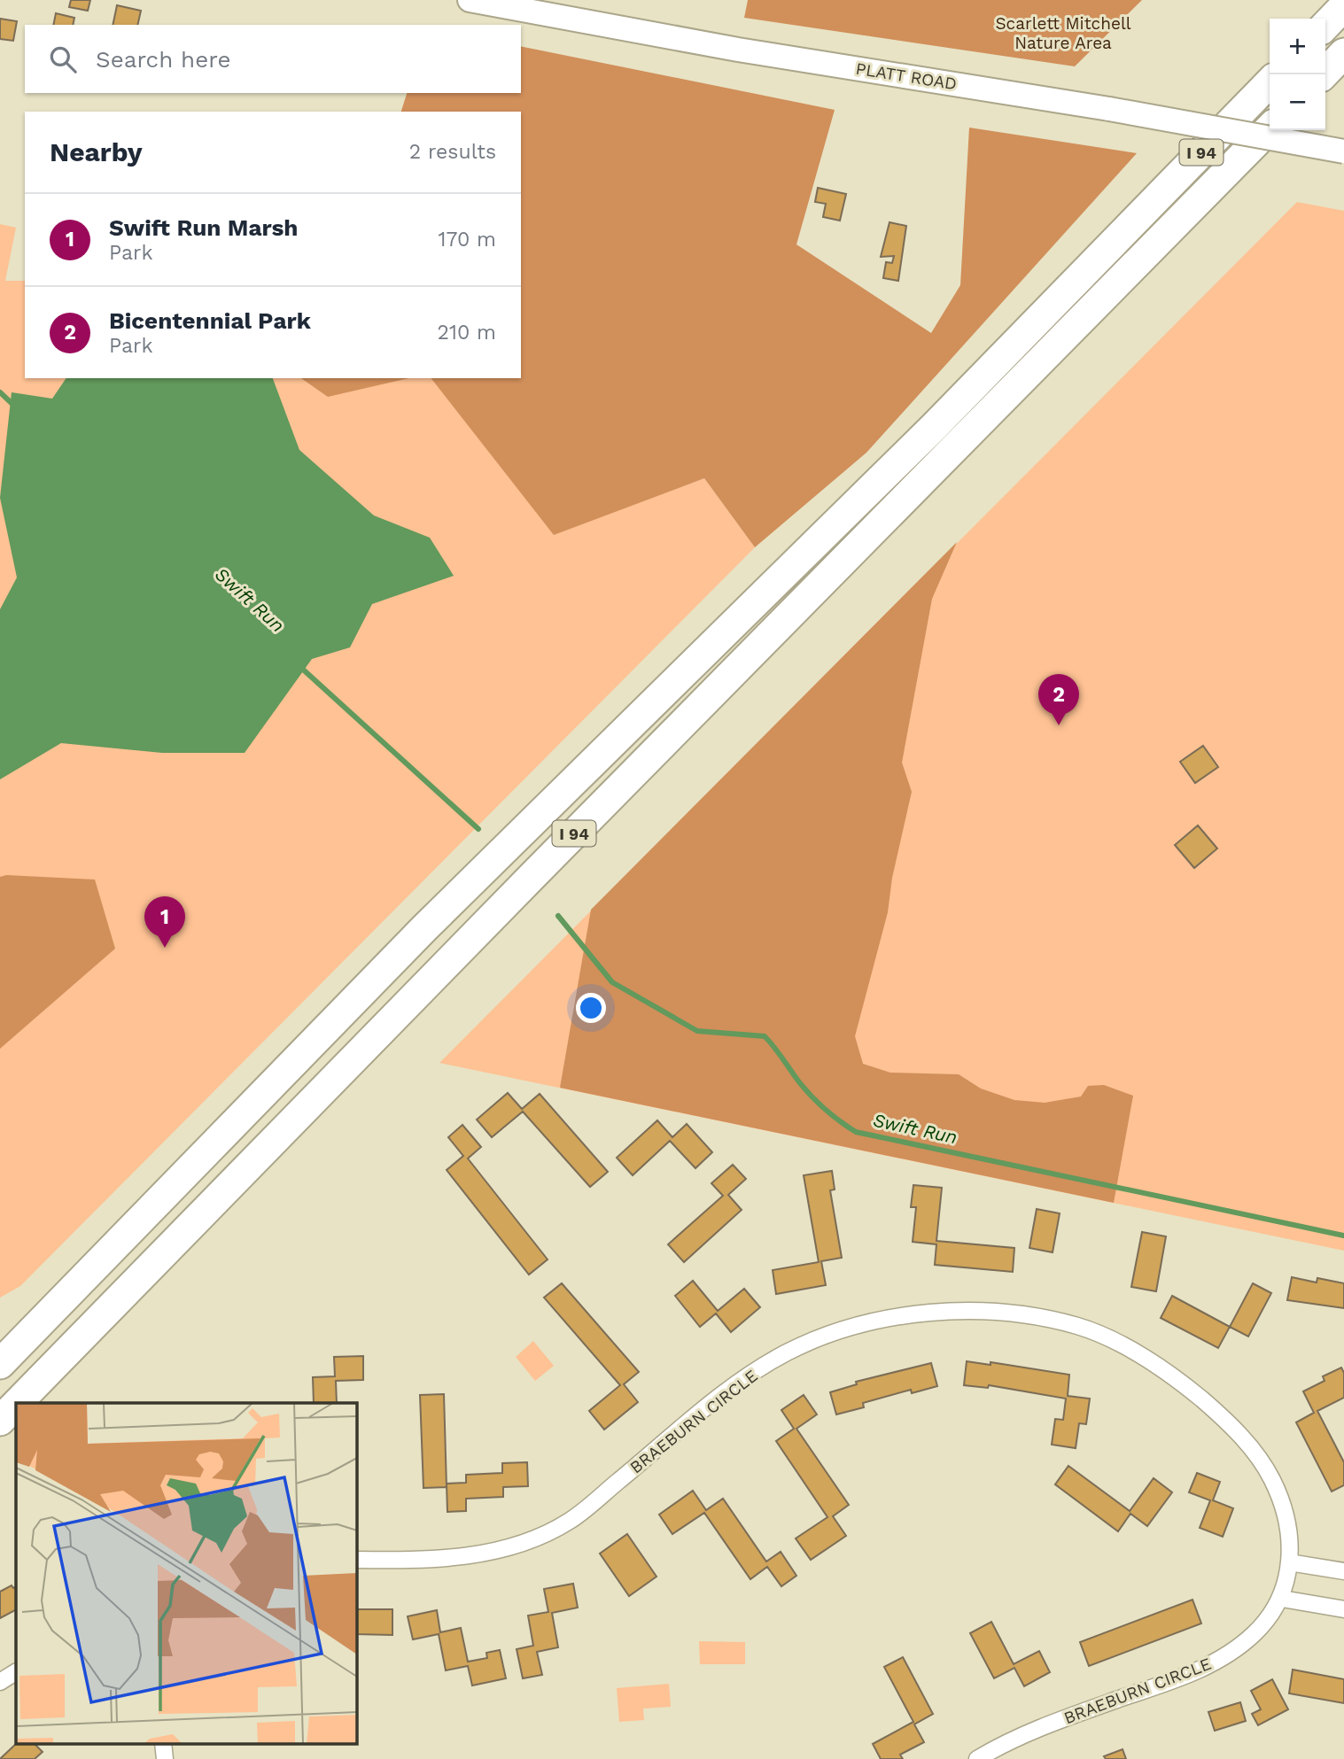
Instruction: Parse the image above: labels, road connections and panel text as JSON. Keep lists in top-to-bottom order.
{
  "streets": {
    "highway": ["I 94"],
    "main road": ["PLATT ROAD"],
    "street": ["BRAEBURN CIRCLE"]
  },
  "water": ["Swift Run"],
  "parks": ["Scarlett Mitchell Nature Area"],
  "page": {
    "map_buttons": ["+", "−"],
    "search": "Search here",
    "heading": ["Nearby", "2 results"],
    "list": [
      {
        "mark": "1",
        "name": "Swift Run Marsh",
        "note": "Park",
        "value": "170 m"
      },
      {
        "mark": "2",
        "name": "Bicentennial Park",
        "note": "Park",
        "value": "210 m"
      }
    ],
    "pins": ["2", "1"]
  }
}
